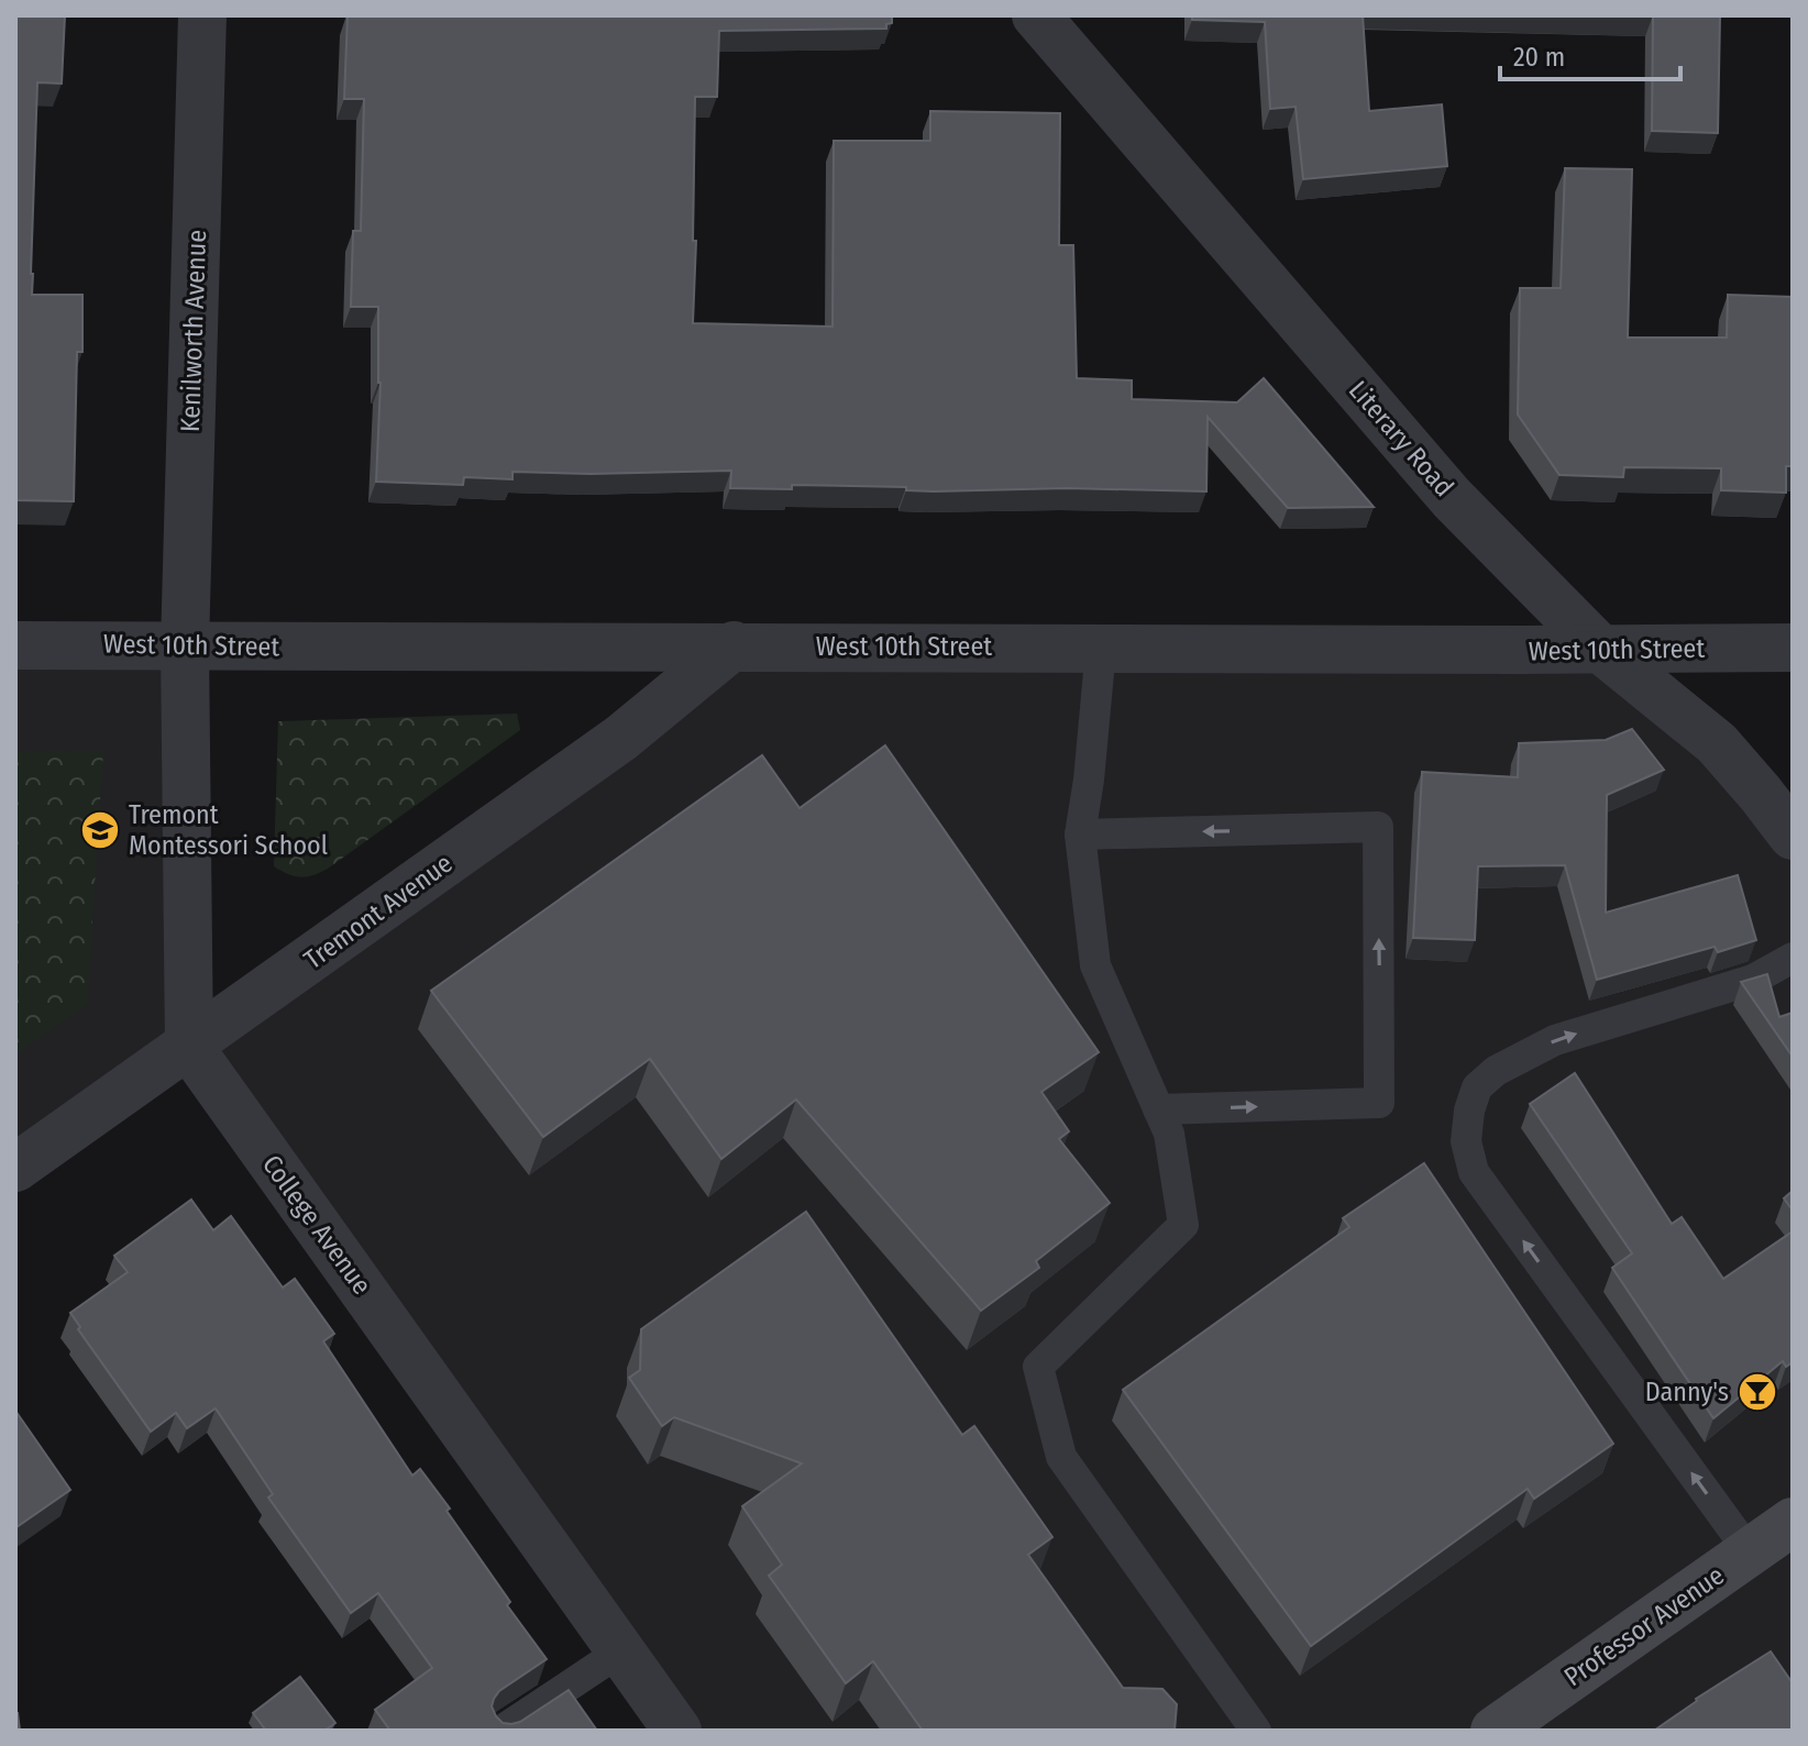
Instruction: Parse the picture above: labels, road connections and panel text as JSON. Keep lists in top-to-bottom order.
{
  "streets": {
    "street": [
      "Kenilworth Avenue",
      "Literary Road",
      "West 10th Street",
      "Tremont Avenue",
      "College Avenue",
      "Professor Avenue"
    ]
  },
  "crossings": [
    ["Kenilworth Avenue", "West 10th Street"],
    ["Literary Road", "West 10th Street"],
    ["West 10th Street", "Tremont Avenue"],
    ["Tremont Avenue", "College Avenue"]
  ],
  "places": {
    "school or university": ["Tremont Montessori School"],
    "bar": ["Danny's"]
  },
  "scale_bar": "20 m"
}
